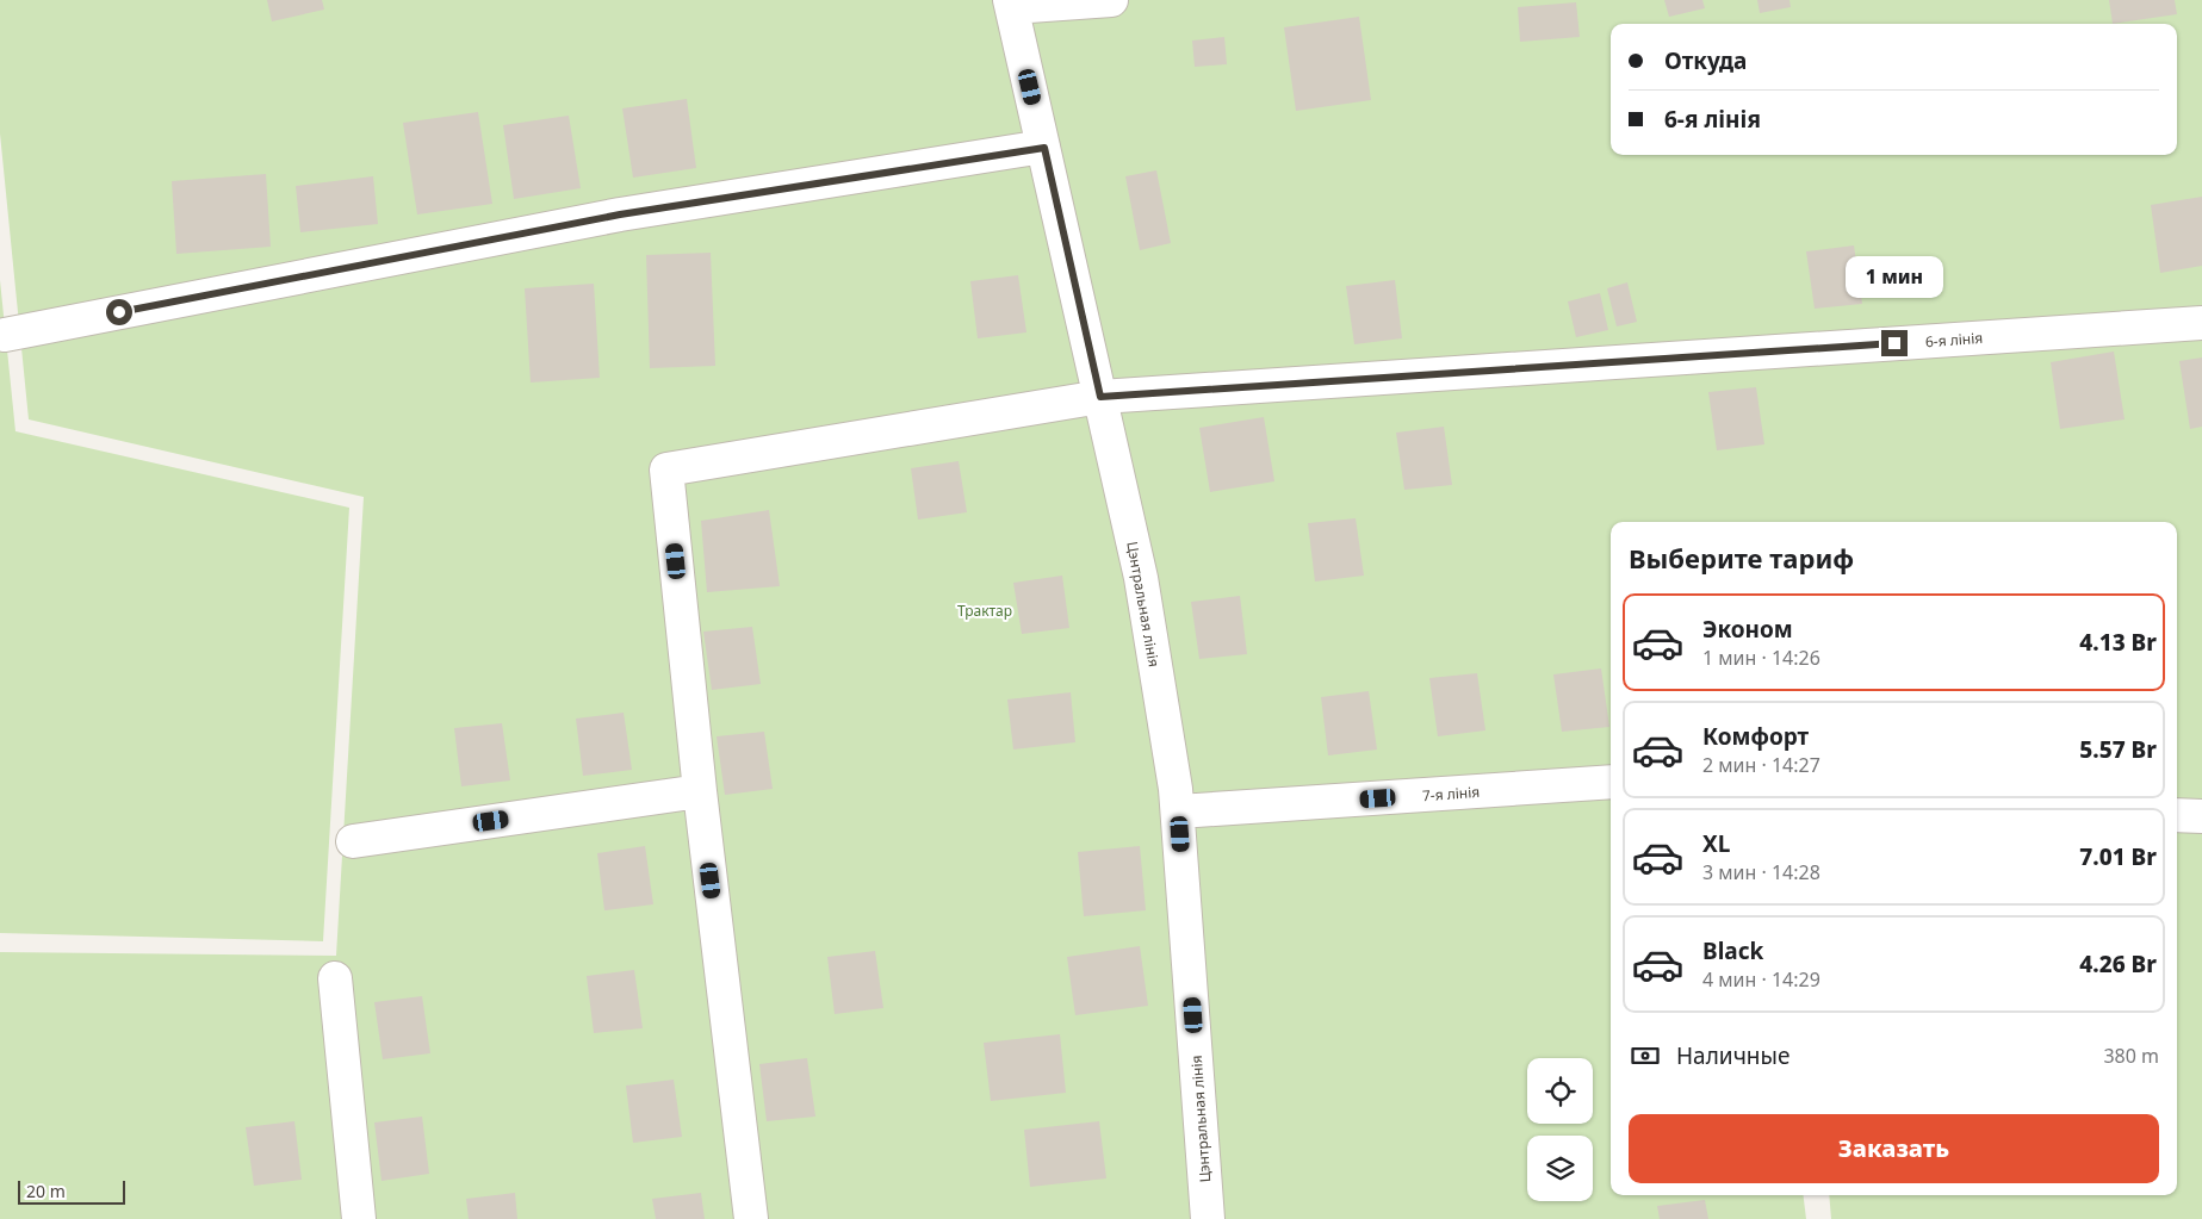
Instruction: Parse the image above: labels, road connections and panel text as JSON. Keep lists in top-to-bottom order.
{
  "streets": {
    "street": ["6-я лінія", "Цэнтральная лінія", "7-я лінія"]
  },
  "crossings": [
    ["6-я лінія", "Цэнтральная лінія"],
    ["Цэнтральная лінія", "7-я лінія"]
  ],
  "parks": ["Трактар"],
  "scale_bar": "20 m",
  "page": {
    "banner": ["Откуда", "6-я лінія"],
    "bubble": "1 мин",
    "heading": "Выберите тариф",
    "list": [
      {
        "name": "Эконом",
        "note": "1 мин · 14:26",
        "value": "4.13 Br"
      },
      {
        "name": "Комфорт",
        "note": "2 мин · 14:27",
        "value": "5.57 Br"
      },
      {
        "name": "XL",
        "note": "3 мин · 14:28",
        "value": "7.01 Br"
      },
      {
        "name": "Black",
        "note": "4 мин · 14:29",
        "value": "4.26 Br"
      }
    ],
    "pay": ["Наличные", "380 m"],
    "buttons": "Заказать",
    "scale": "20 m"
  }
}
